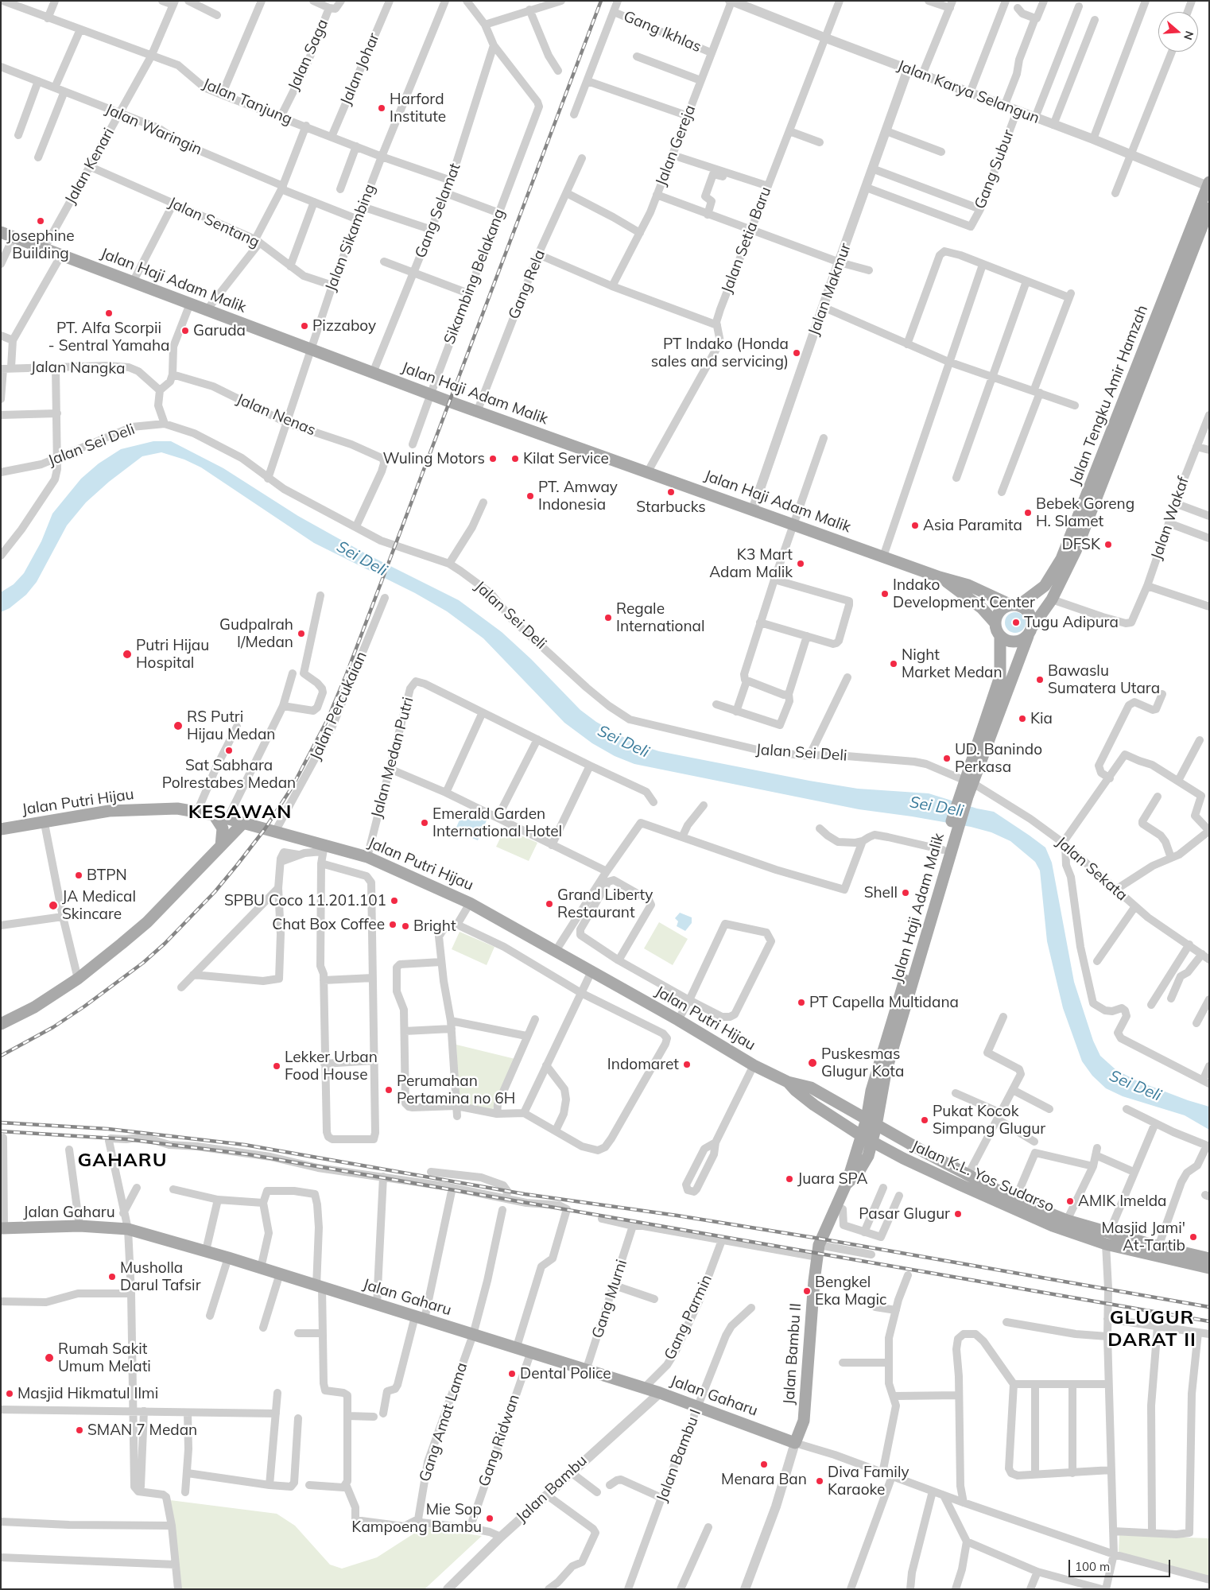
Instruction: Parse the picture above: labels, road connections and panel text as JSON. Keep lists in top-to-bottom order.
{
  "streets": {
    "main road": [
      "Jalan Haji Adam Malik",
      "Jalan Tengku Amir Hamzah",
      "Jalan Putri Hijau",
      "Jalan K.L. Yos Sudarso",
      "Jalan Gaharu",
      "Jalan Bambu II"
    ],
    "street": [
      "Gang Ikhlas",
      "Jalan Saga",
      "Jalan Johar",
      "Jalan Karya Selangun",
      "Jalan Tanjung",
      "Jalan Waringin",
      "Jalan Gereja",
      "Jalan Kenari",
      "Gang Subur",
      "Gang Selamat",
      "Jalan Sentang",
      "Jalan Sikambing",
      "Jalan Setia Baru",
      "Sikambing Belakang",
      "Gang Rela",
      "Jalan Makmur",
      "Jalan Nangka",
      "Jalan Nenas",
      "Jalan Sei Deli",
      "Jalan Wakaf",
      "Jalan Percukaian",
      "Jalan Medan Putri",
      "Jalan Sekata",
      "Gang Murni",
      "Gang Parmin",
      "Gang Amat Lama",
      "Gang Ridwan",
      "Jalan Bambu I",
      "Jalan Bambu"
    ]
  },
  "crossings": [
    ["Gang Ikhlas", "Jalan Gereja"],
    ["Jalan Saga", "Jalan Tanjung"],
    ["Jalan Johar", "Jalan Tanjung"],
    ["Jalan Karya Selangun", "Jalan Gereja"],
    ["Jalan Karya Selangun", "Gang Subur"],
    ["Jalan Karya Selangun", "Jalan Setia Baru"],
    ["Jalan Karya Selangun", "Jalan Makmur"],
    ["Jalan Karya Selangun", "Jalan Tengku Amir Hamzah"],
    ["Jalan Tanjung", "Jalan Kenari"],
    ["Jalan Tanjung", "Gang Selamat"],
    ["Jalan Tanjung", "Jalan Sikambing"],
    ["Jalan Waringin", "Jalan Kenari"],
    ["Jalan Waringin", "Jalan Sikambing"],
    ["Jalan Kenari", "Jalan Sentang"],
    ["Gang Subur", "Jalan Makmur"],
    ["Gang Selamat", "Sikambing Belakang"],
    ["Gang Selamat", "Jalan Haji Adam Malik"],
    ["Jalan Sentang", "Jalan Sikambing"],
    ["Jalan Sikambing", "Jalan Haji Adam Malik"],
    ["Jalan Sikambing", "Jalan Nenas"],
    ["Jalan Sikambing", "Jalan Sei Deli"],
    ["Jalan Setia Baru", "Jalan Haji Adam Malik"],
    ["Sikambing Belakang", "Jalan Haji Adam Malik"],
    ["Jalan Haji Adam Malik", "Gang Rela"],
    ["Jalan Haji Adam Malik", "Jalan Makmur"],
    ["Jalan Haji Adam Malik", "Jalan Tengku Amir Hamzah"],
    ["Jalan Haji Adam Malik", "Jalan Sei Deli"],
    ["Jalan Haji Adam Malik", "Jalan Putri Hijau"],
    ["Jalan Haji Adam Malik", "Jalan Sekata"],
    ["Jalan Haji Adam Malik", "Jalan K.L. Yos Sudarso"],
    ["Jalan Haji Adam Malik", "Jalan Bambu II"],
    ["Jalan Tengku Amir Hamzah", "Jalan Wakaf"],
    ["Jalan Nenas", "Jalan Sei Deli"],
    ["Jalan Sei Deli", "Jalan Sekata"],
    ["Jalan Percukaian", "Jalan Putri Hijau"],
    ["Jalan Medan Putri", "Jalan Putri Hijau"],
    ["Jalan Putri Hijau", "Jalan K.L. Yos Sudarso"],
    ["Jalan Putri Hijau", "Jalan Bambu II"],
    ["Jalan K.L. Yos Sudarso", "Jalan Bambu II"],
    ["Jalan Gaharu", "Gang Murni"],
    ["Jalan Gaharu", "Gang Parmin"],
    ["Jalan Gaharu", "Jalan Bambu II"],
    ["Jalan Gaharu", "Gang Amat Lama"],
    ["Jalan Gaharu", "Gang Ridwan"],
    ["Jalan Gaharu", "Jalan Bambu I"],
    ["Jalan Gaharu", "Jalan Bambu"],
    ["Gang Parmin", "Jalan Bambu"]
  ],
  "districts": ["KESAWAN", "GAHARU", "GLUGUR DARAT II"],
  "water": ["Sei Deli"],
  "places": [
    "Harford Institute",
    "Josephine Building",
    "PT. Alfa Scorpii - Sentral Yamaha",
    "Pizzaboy",
    "Garuda",
    "PT Indako (Honda sales and servicing)",
    "Wuling Motors",
    "Kilat Service",
    "Starbucks",
    "PT. Amway Indonesia",
    "Bebek Goreng H. Slamet",
    "Asia Paramita",
    "DFSK",
    "K3 Mart Adam Malik",
    "Indako Development Center",
    "Regale International",
    "Tugu Adipura",
    "Gudpalrah I/Medan",
    "Putri Hijau Hospital",
    "Night Market Medan",
    "Bawaslu Sumatera Utara",
    "Kia",
    "RS Putri Hijau Medan",
    "Sat Sabhara Polrestabes Medan",
    "UD. Banindo Perkasa",
    "Emerald Garden International Hotel",
    "BTPN",
    "Shell",
    "SPBU Coco 11.201.101",
    "Grand Liberty Restaurant",
    "JA Medical Skincare",
    "Chat Box Coffee",
    "Bright",
    "PT Capella Multidana",
    "Puskesmas Glugur Kota",
    "Indomaret",
    "Lekker Urban Food House",
    "Perumahan Pertamina no 6H",
    "Pukat Kocok Simpang Glugur",
    "Juara SPA",
    "AMIK Imelda",
    "Pasar Glugur",
    "Masjid Jami' At-Tartib",
    "Musholla Darul Tafsir",
    "Bengkel Eka Magic",
    "Rumah Sakit Umum Melati",
    "Dental Police",
    "Masjid Hikmatul Ilmi",
    "SMAN 7 Medan",
    "Menara Ban",
    "Diva Family Karaoke",
    "Mie Sop Kampoeng Bambu"
  ],
  "scale_bar": "100 m",
  "north": "right"
}
